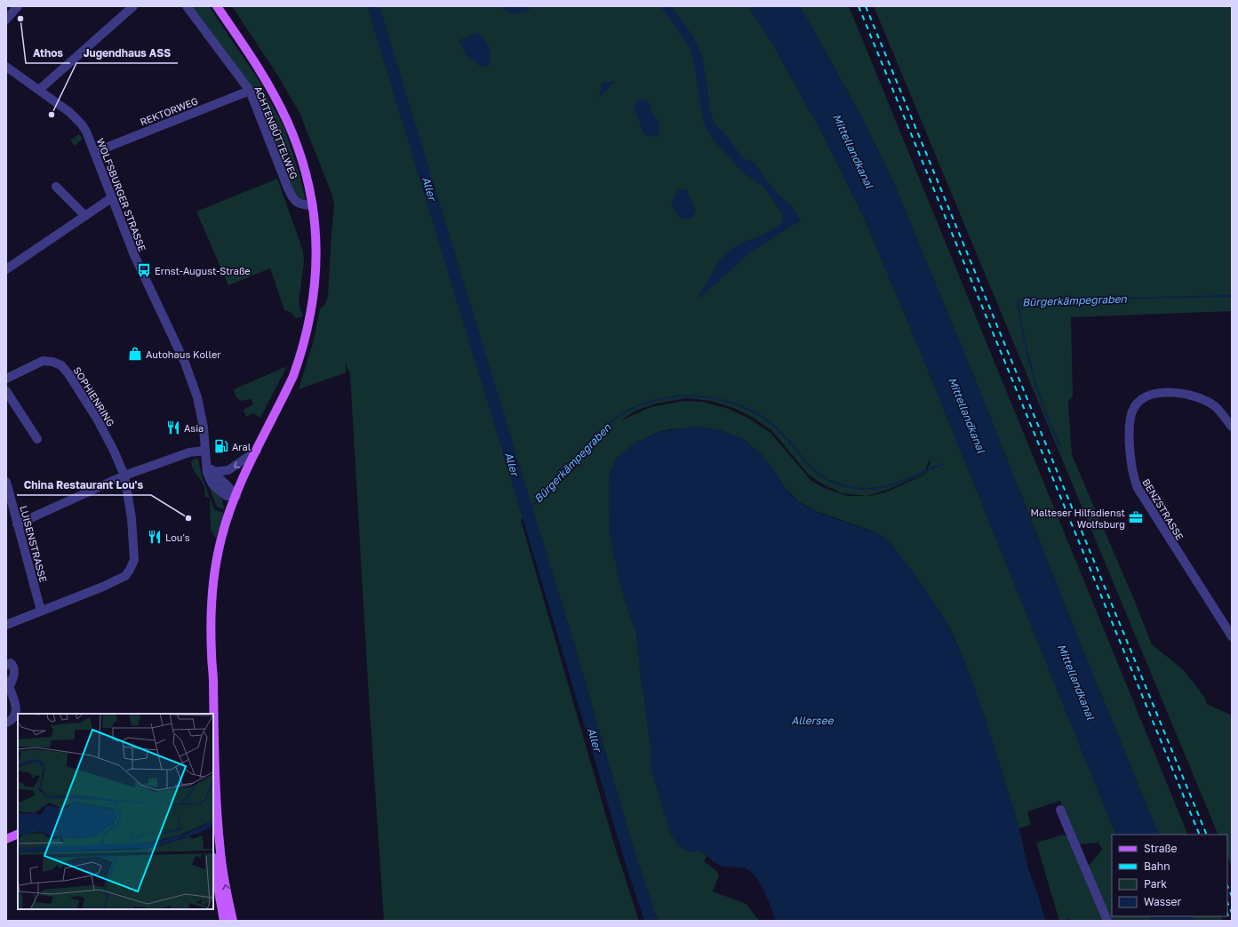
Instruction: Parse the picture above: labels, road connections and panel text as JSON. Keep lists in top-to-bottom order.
{
  "streets": {
    "street": [
      "REKTORWEG",
      "ACHTENBÜTTELWEG",
      "WOLFSBURGER STRASSE",
      "SOPHIENRING",
      "BENZSTRASSE",
      "LUISENSTRASSE"
    ]
  },
  "crossings": [
    ["REKTORWEG", "ACHTENBÜTTELWEG"],
    ["REKTORWEG", "WOLFSBURGER STRASSE"],
    ["SOPHIENRING", "LUISENSTRASSE"]
  ],
  "water": [
    "Mittellandkanal",
    "Aller",
    "Bürgerkämpegraben",
    "Allersee"
  ],
  "places": {
    "other": ["Athos", "Jugendhaus ASS", "China Restaurant Lou's"],
    "bus stop": ["Ernst-August-Straße"],
    "shop": ["Autohaus Koller"],
    "restaurant": ["Asia", "Lou's"],
    "fuel station": ["Aral"],
    "office": ["Malteser Hilfsdienst Wolfsburg"]
  },
  "legend": [
    "Straße",
    "Bahn",
    "Park",
    "Wasser"
  ]
}
